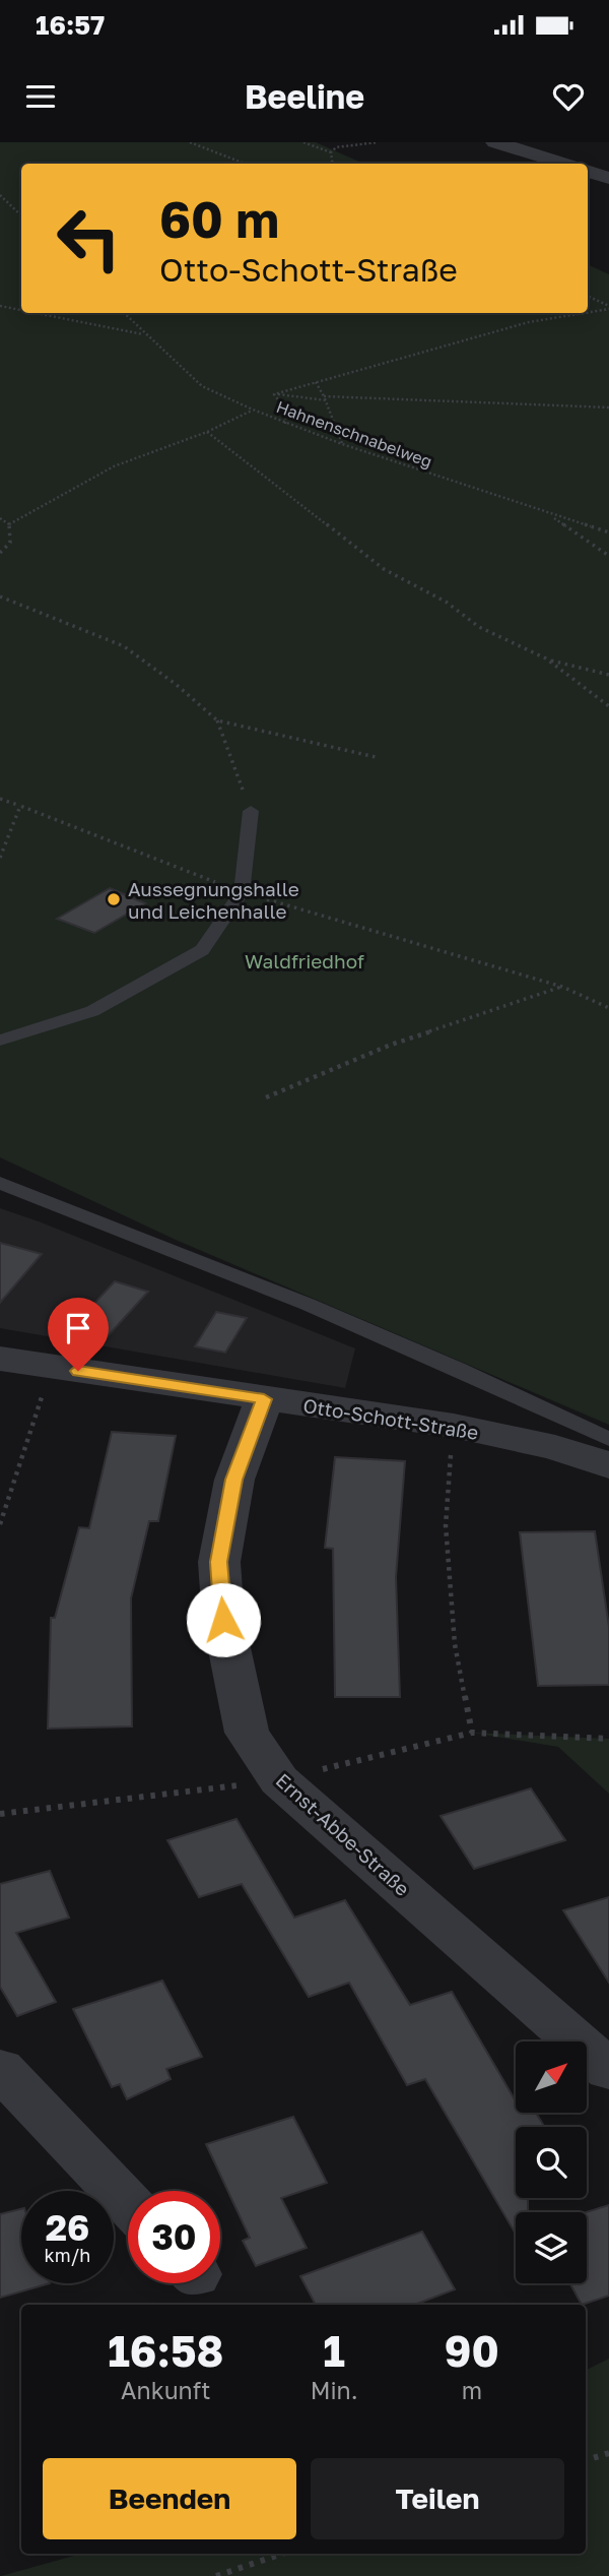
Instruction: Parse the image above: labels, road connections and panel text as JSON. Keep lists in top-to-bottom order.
{
  "streets": {
    "street": ["Otto-Schott-Straße", "Ernst-Abbe-Straße"],
    "path": ["Hahnenschnabelweg"]
  },
  "crossings": [
    ["Otto-Schott-Straße", "Ernst-Abbe-Straße"]
  ],
  "parks": ["Waldfriedhof"],
  "places": ["Aussegnungshalle und Leichenhalle"],
  "north": "top right",
  "page": {
    "status": "16:57",
    "header": "Beeline",
    "turn": ["60 m", "Otto-Schott-Straße"],
    "speed": "26 km/h",
    "limit": "30",
    "eta": [
      "16:58",
      "Ankunft",
      "1",
      "Min.",
      "90",
      "m"
    ],
    "buttons": ["Beenden", "Teilen"]
  }
}
